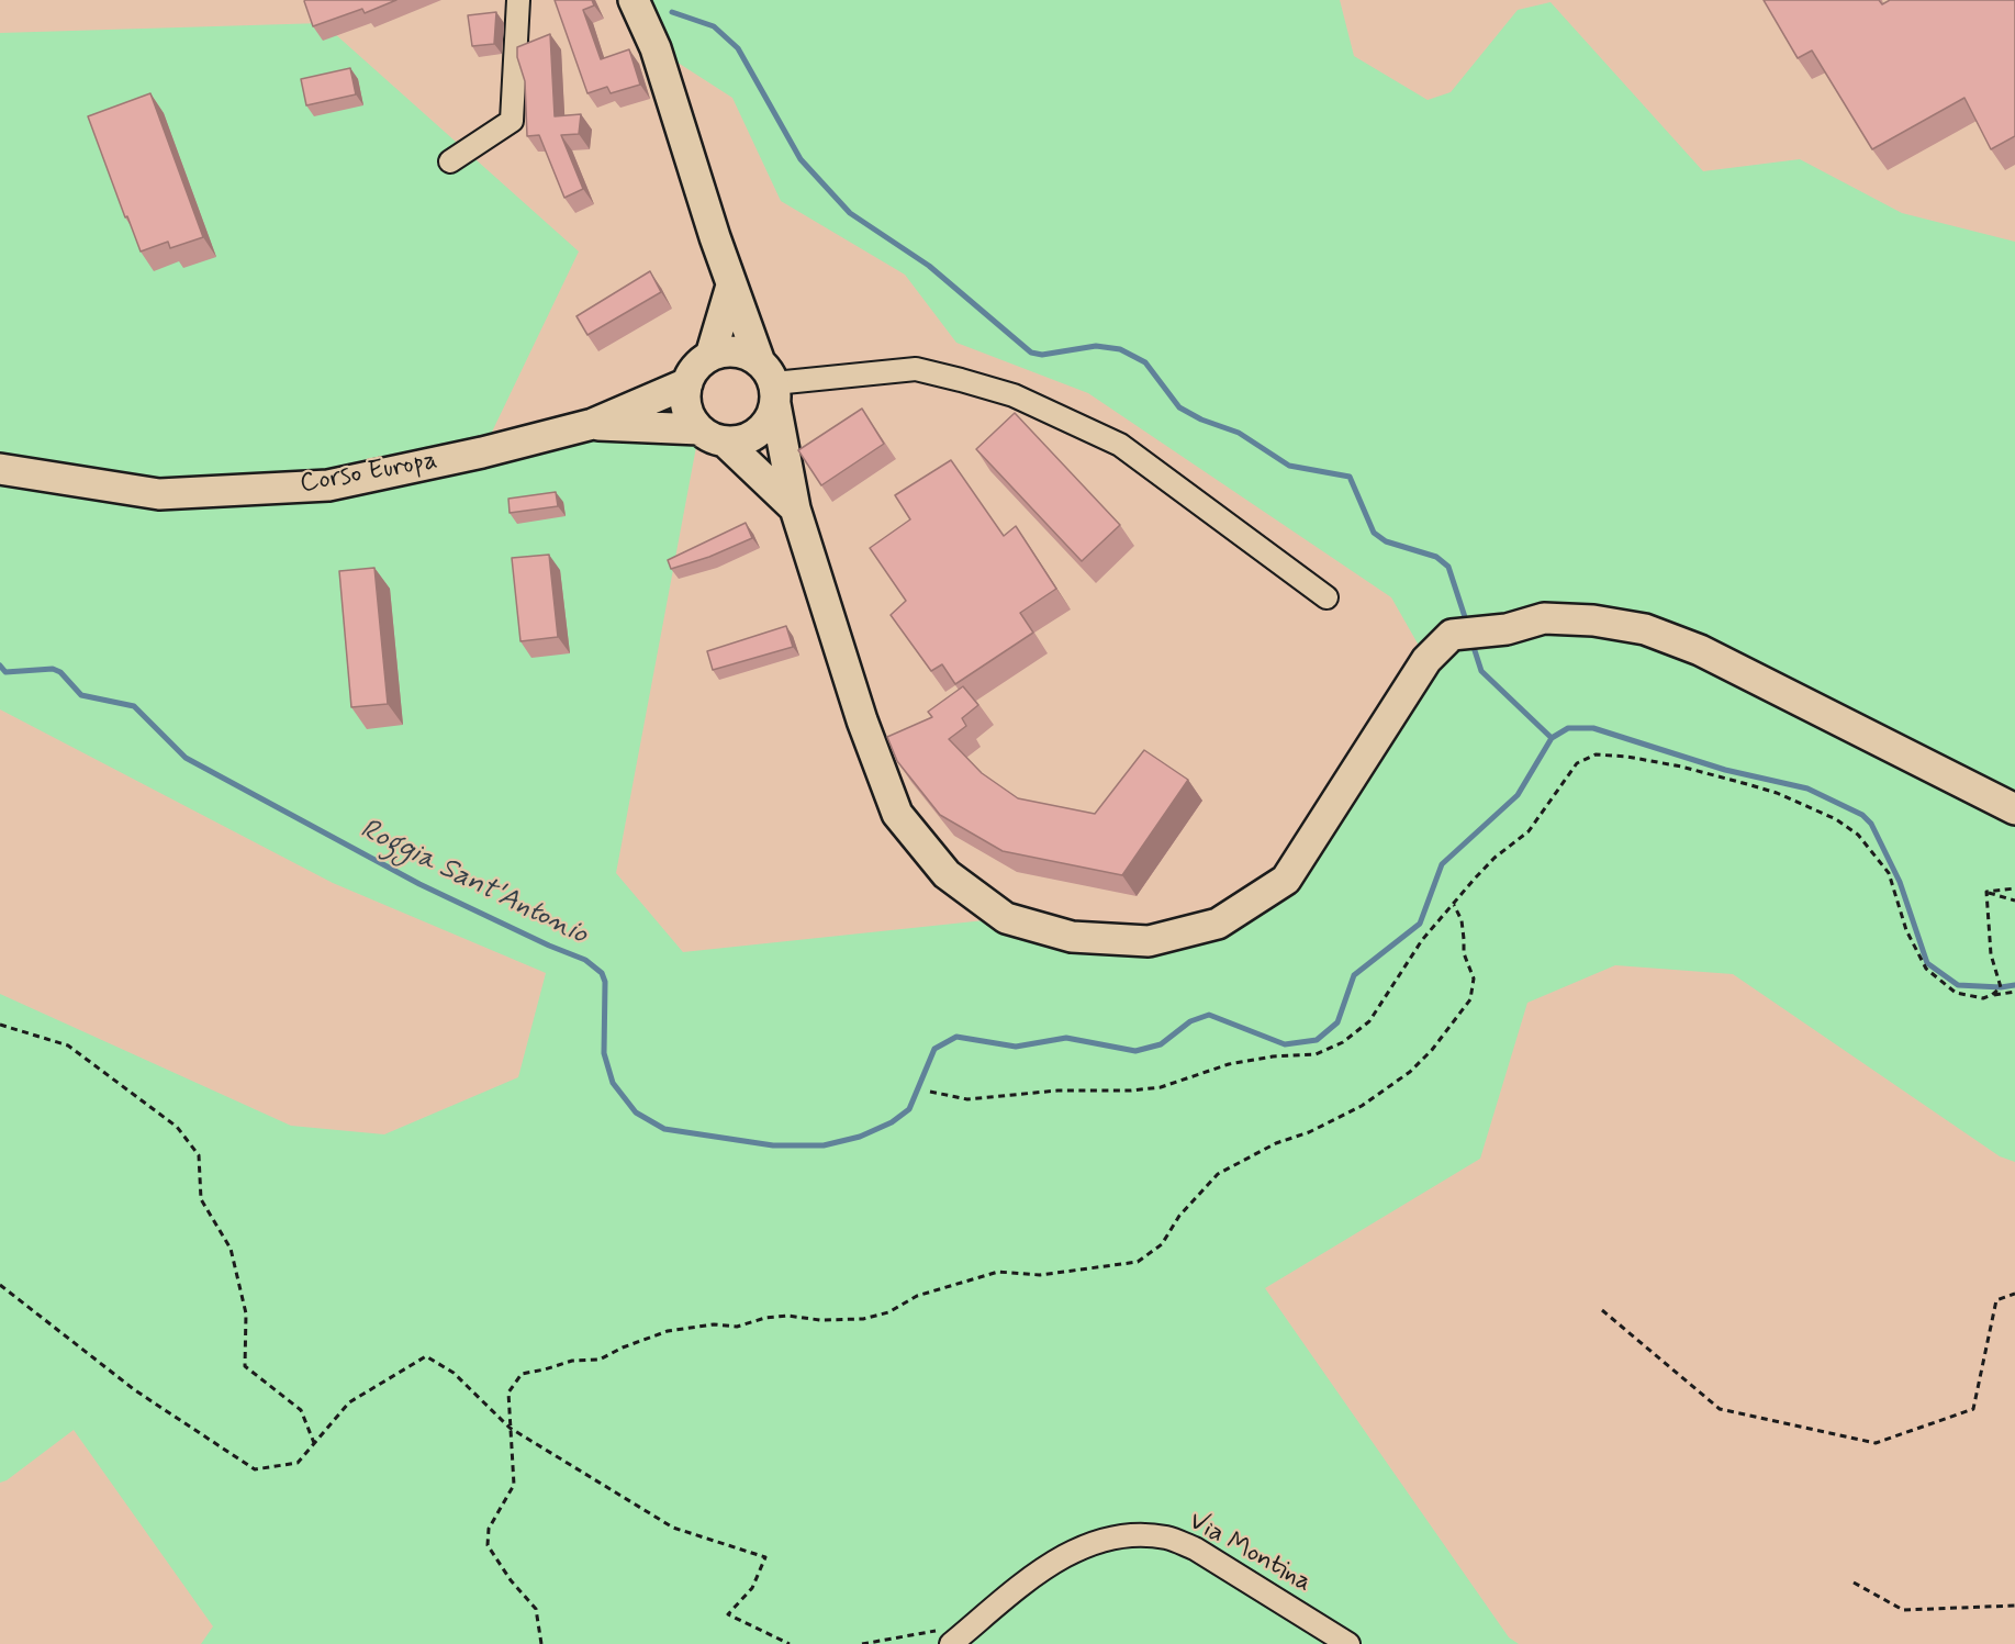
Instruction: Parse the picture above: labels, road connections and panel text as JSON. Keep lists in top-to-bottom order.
{
  "streets": {
    "main road": ["Corso Europa"],
    "street": ["Via Montina"]
  },
  "water": ["Roggia Sant'Antonio"]
}
